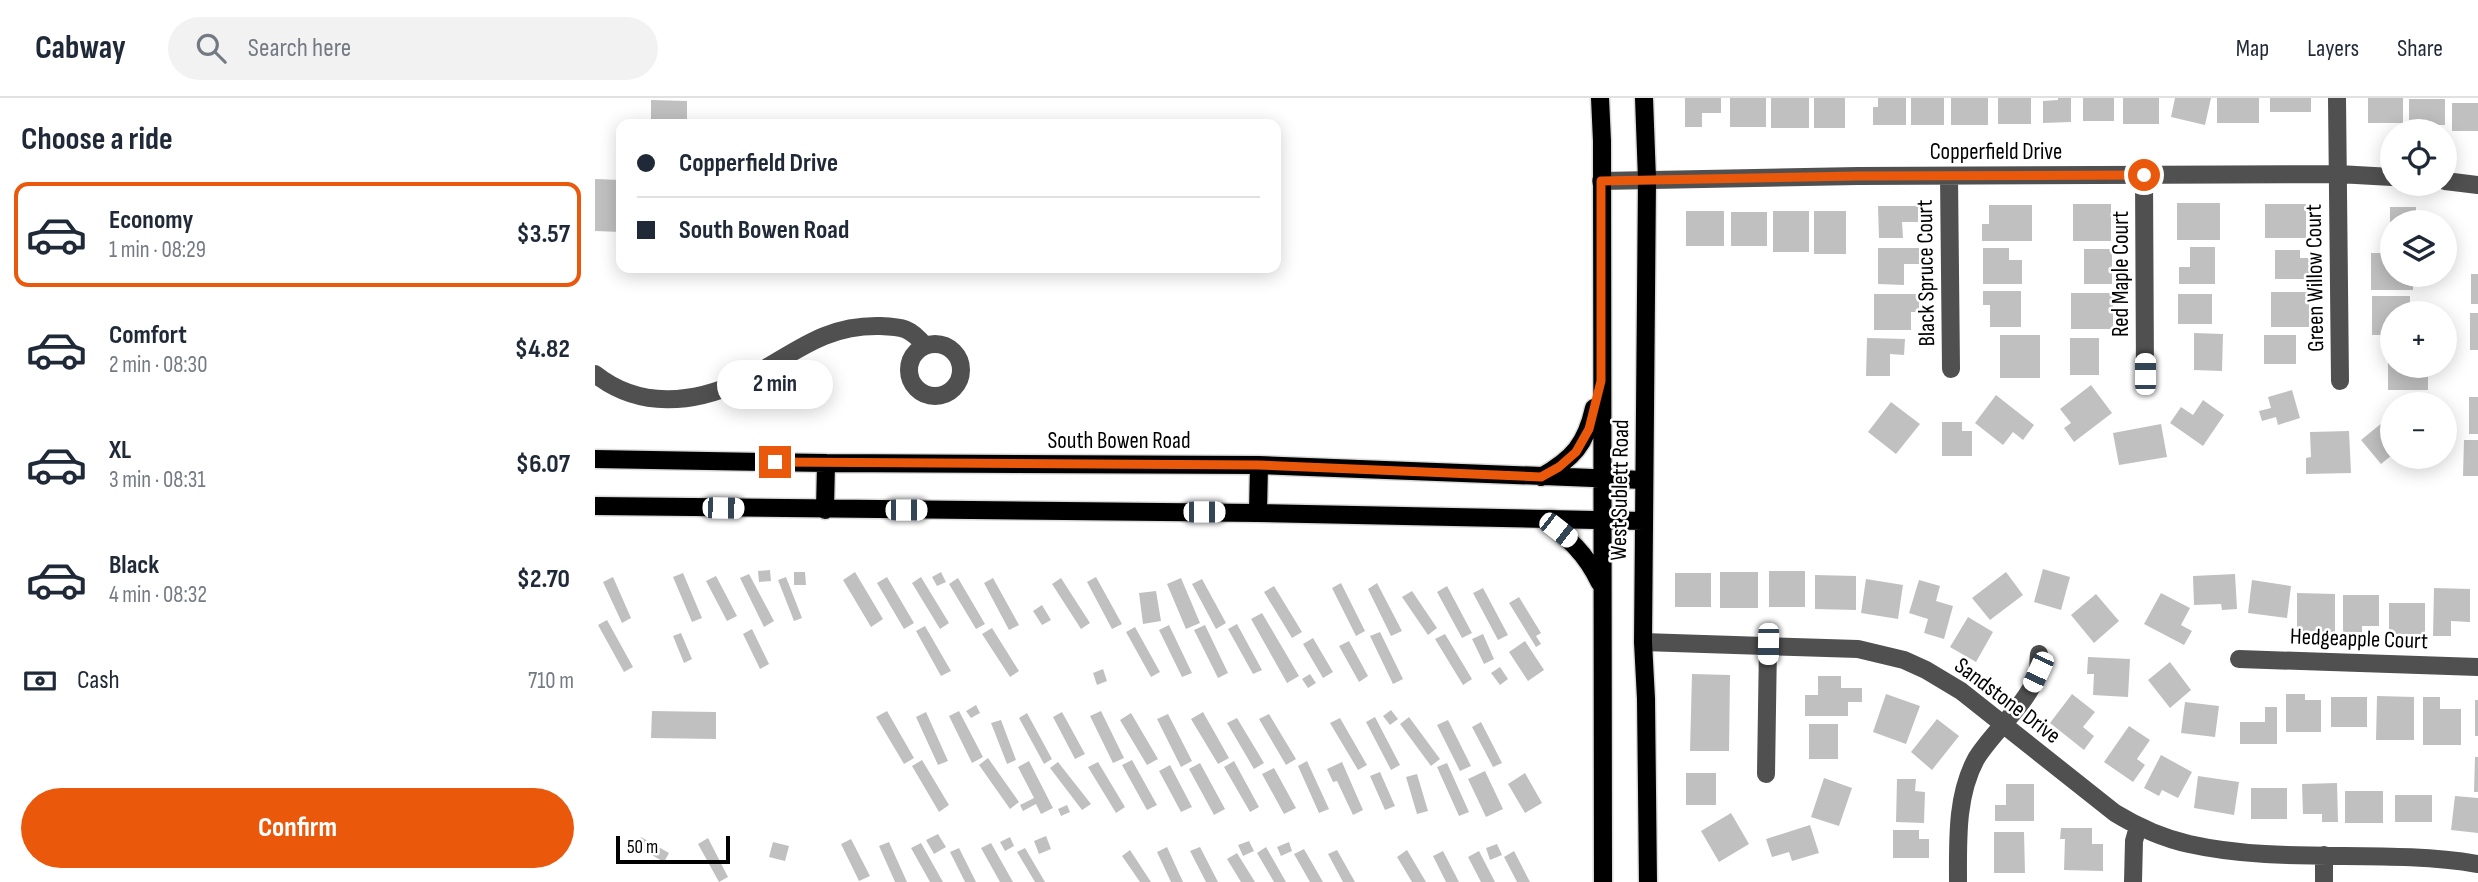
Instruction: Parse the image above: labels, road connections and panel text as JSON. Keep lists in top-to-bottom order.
{
  "streets": {
    "main road": ["South Bowen Road", "West Sublett Road"],
    "street": [
      "Copperfield Drive",
      "Black Spruce Court",
      "Red Maple Court",
      "Green Willow Court",
      "Hedgeapple Court",
      "Sandstone Drive"
    ]
  },
  "crossings": [
    ["Copperfield Drive", "Black Spruce Court"],
    ["Copperfield Drive", "Red Maple Court"],
    ["Copperfield Drive", "Green Willow Court"],
    ["Copperfield Drive", "West Sublett Road"],
    ["South Bowen Road", "West Sublett Road"],
    ["West Sublett Road", "Sandstone Drive"]
  ],
  "scale_bar": "50 m",
  "page": {
    "header": "Cabway",
    "search": "Search here",
    "nav": ["Map", "Layers", "Share"],
    "heading": "Choose a ride",
    "map_buttons": ["+", "−"],
    "banner": ["Copperfield Drive", "South Bowen Road"],
    "list": [
      {
        "name": "Economy",
        "note": "1 min · 08:29",
        "value": "$3.57"
      },
      {
        "name": "Comfort",
        "note": "2 min · 08:30",
        "value": "$4.82"
      },
      {
        "name": "XL",
        "note": "3 min · 08:31",
        "value": "$6.07"
      },
      {
        "name": "Black",
        "note": "4 min · 08:32",
        "value": "$2.70"
      }
    ],
    "bubble": "2 min",
    "pay": ["Cash", "710 m"],
    "buttons": "Confirm",
    "scale": "50 m"
  }
}
